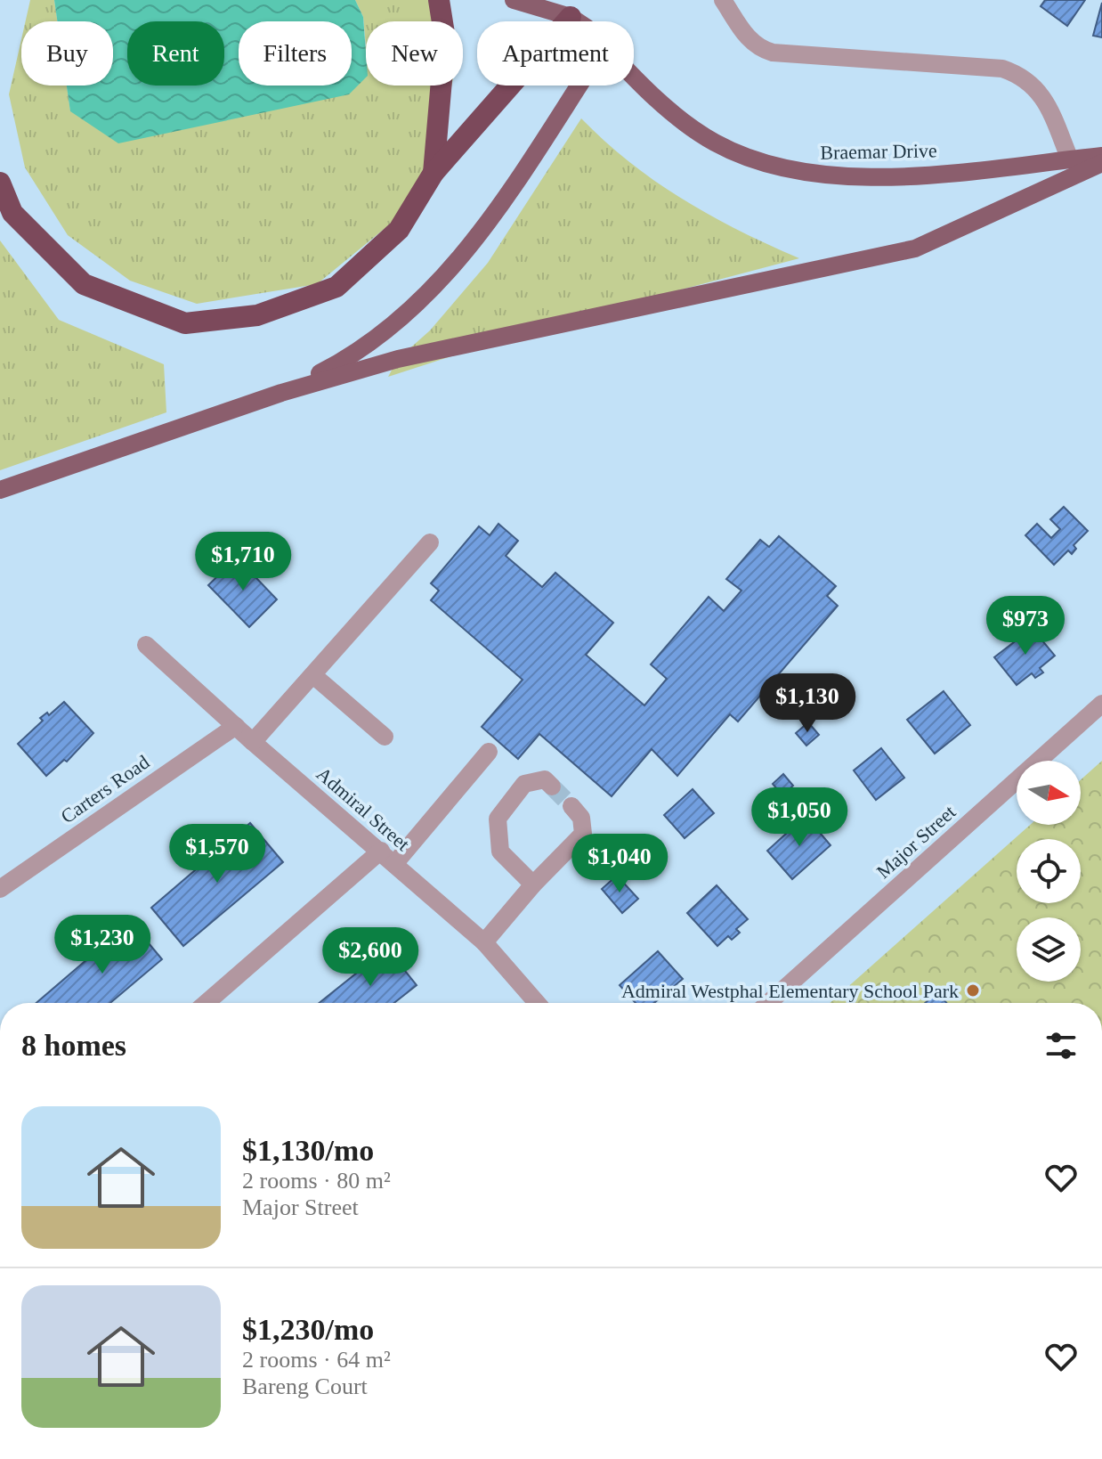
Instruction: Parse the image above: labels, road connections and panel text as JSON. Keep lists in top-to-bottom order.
{
  "streets": {
    "main road": ["Braemar Drive"],
    "street": ["Carters Road", "Admiral Street", "Major Street"]
  },
  "crossings": [
    ["Carters Road", "Admiral Street"]
  ],
  "places": ["Admiral Westphal Elementary School Park"],
  "north": "right",
  "page": {
    "chip": [
      "Buy",
      "Rent",
      "Filters",
      "New",
      "Apartment"
    ],
    "price": [
      "$1,710",
      "$973",
      "$1,130",
      "$1,050",
      "$1,570",
      "$1,040",
      "$1,230",
      "$2,600"
    ],
    "heading": "8 homes",
    "list": [
      {
        "name": "$1,130/mo",
        "note": "2 rooms · 80 m² · Major Street"
      },
      {
        "name": "$1,230/mo",
        "note": "2 rooms · 64 m² · Bareng Court"
      }
    ]
  }
}
